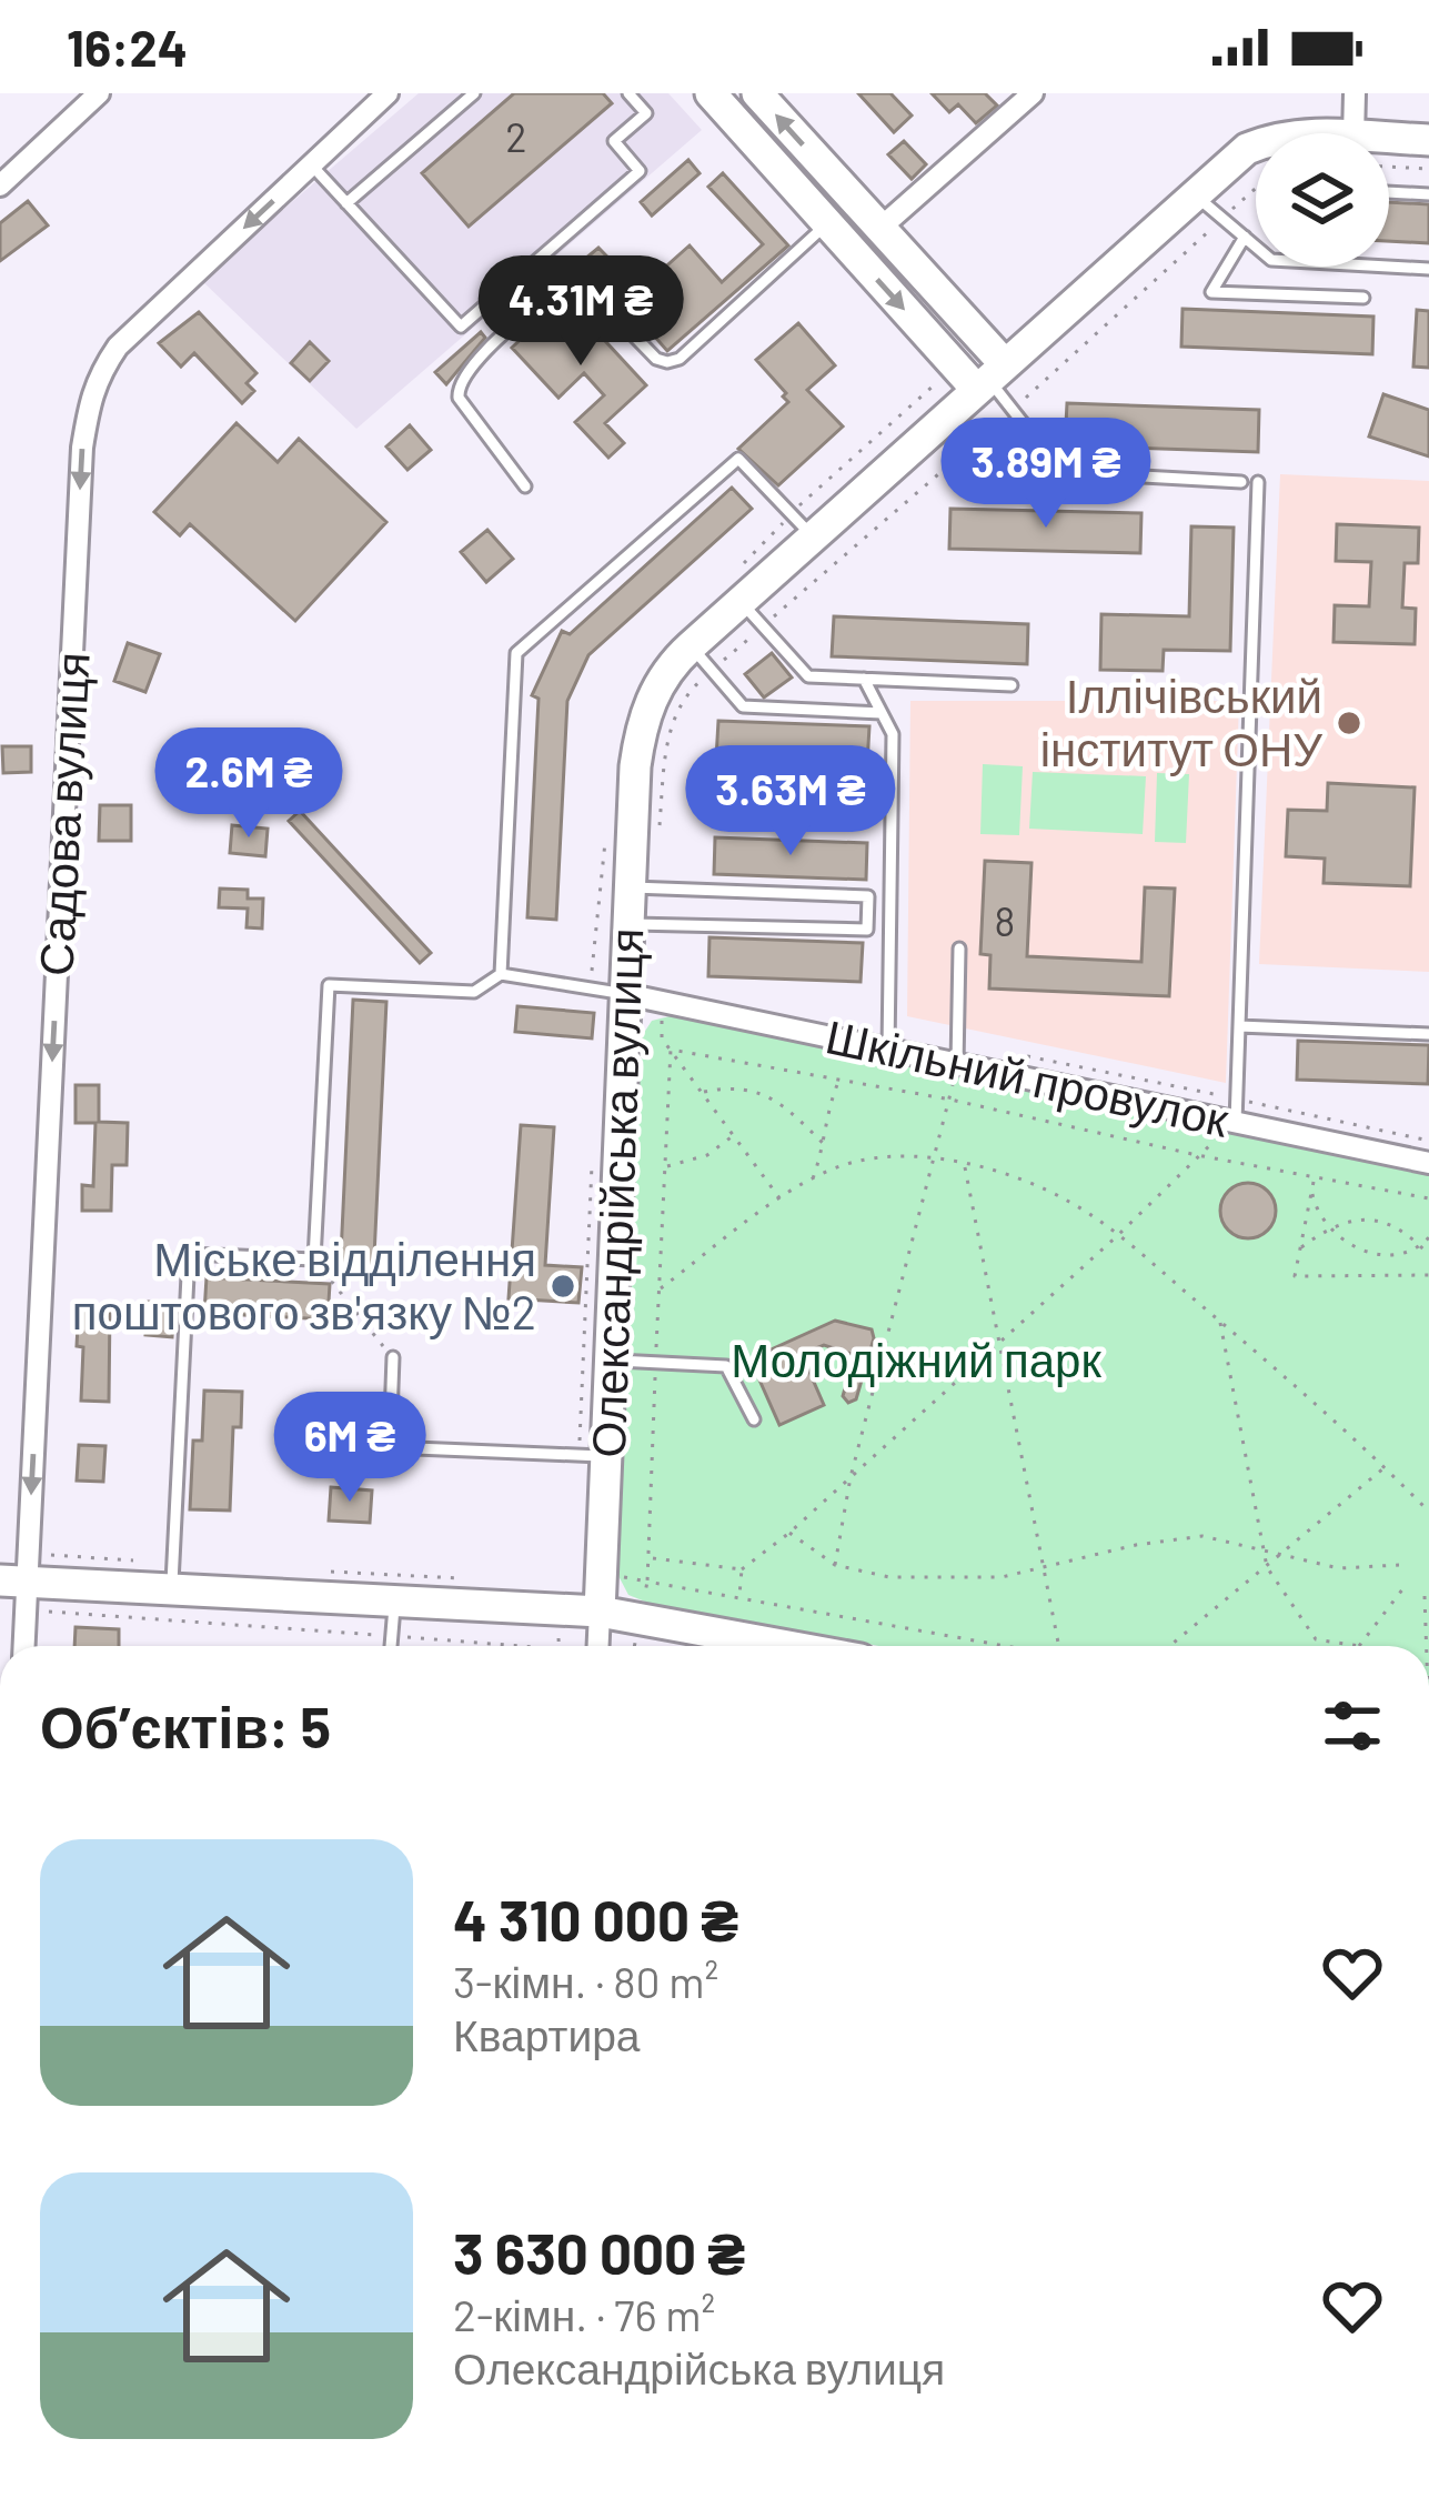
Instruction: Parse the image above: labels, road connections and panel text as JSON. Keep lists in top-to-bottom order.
{
  "streets": {
    "main road": ["Олександрійська вулиця"],
    "street": ["Садова вулиця", "Шкільний провулок"]
  },
  "crossings": [
    ["Шкільний провулок", "Олександрійська вулиця"]
  ],
  "one_way": ["Садова вулиця"],
  "parks": ["Молодіжний парк"],
  "places": ["Іллічівський інститут ОНУ", "Міське відділення поштового зв'язку №2"],
  "house_numbers": ["2", "8"],
  "page": {
    "status": "16:24",
    "price": [
      "4.31M ₴",
      "3.89M ₴",
      "2.6M ₴",
      "3.63M ₴",
      "6M ₴"
    ],
    "heading": "Об’єктів: 5",
    "list": [
      {
        "name": "4 310 000 ₴",
        "note": "3-кімн. · 80 m² · Квартира"
      },
      {
        "name": "3 630 000 ₴",
        "note": "2-кімн. · 76 m² · Олександрійська вулиця"
      }
    ]
  }
}
